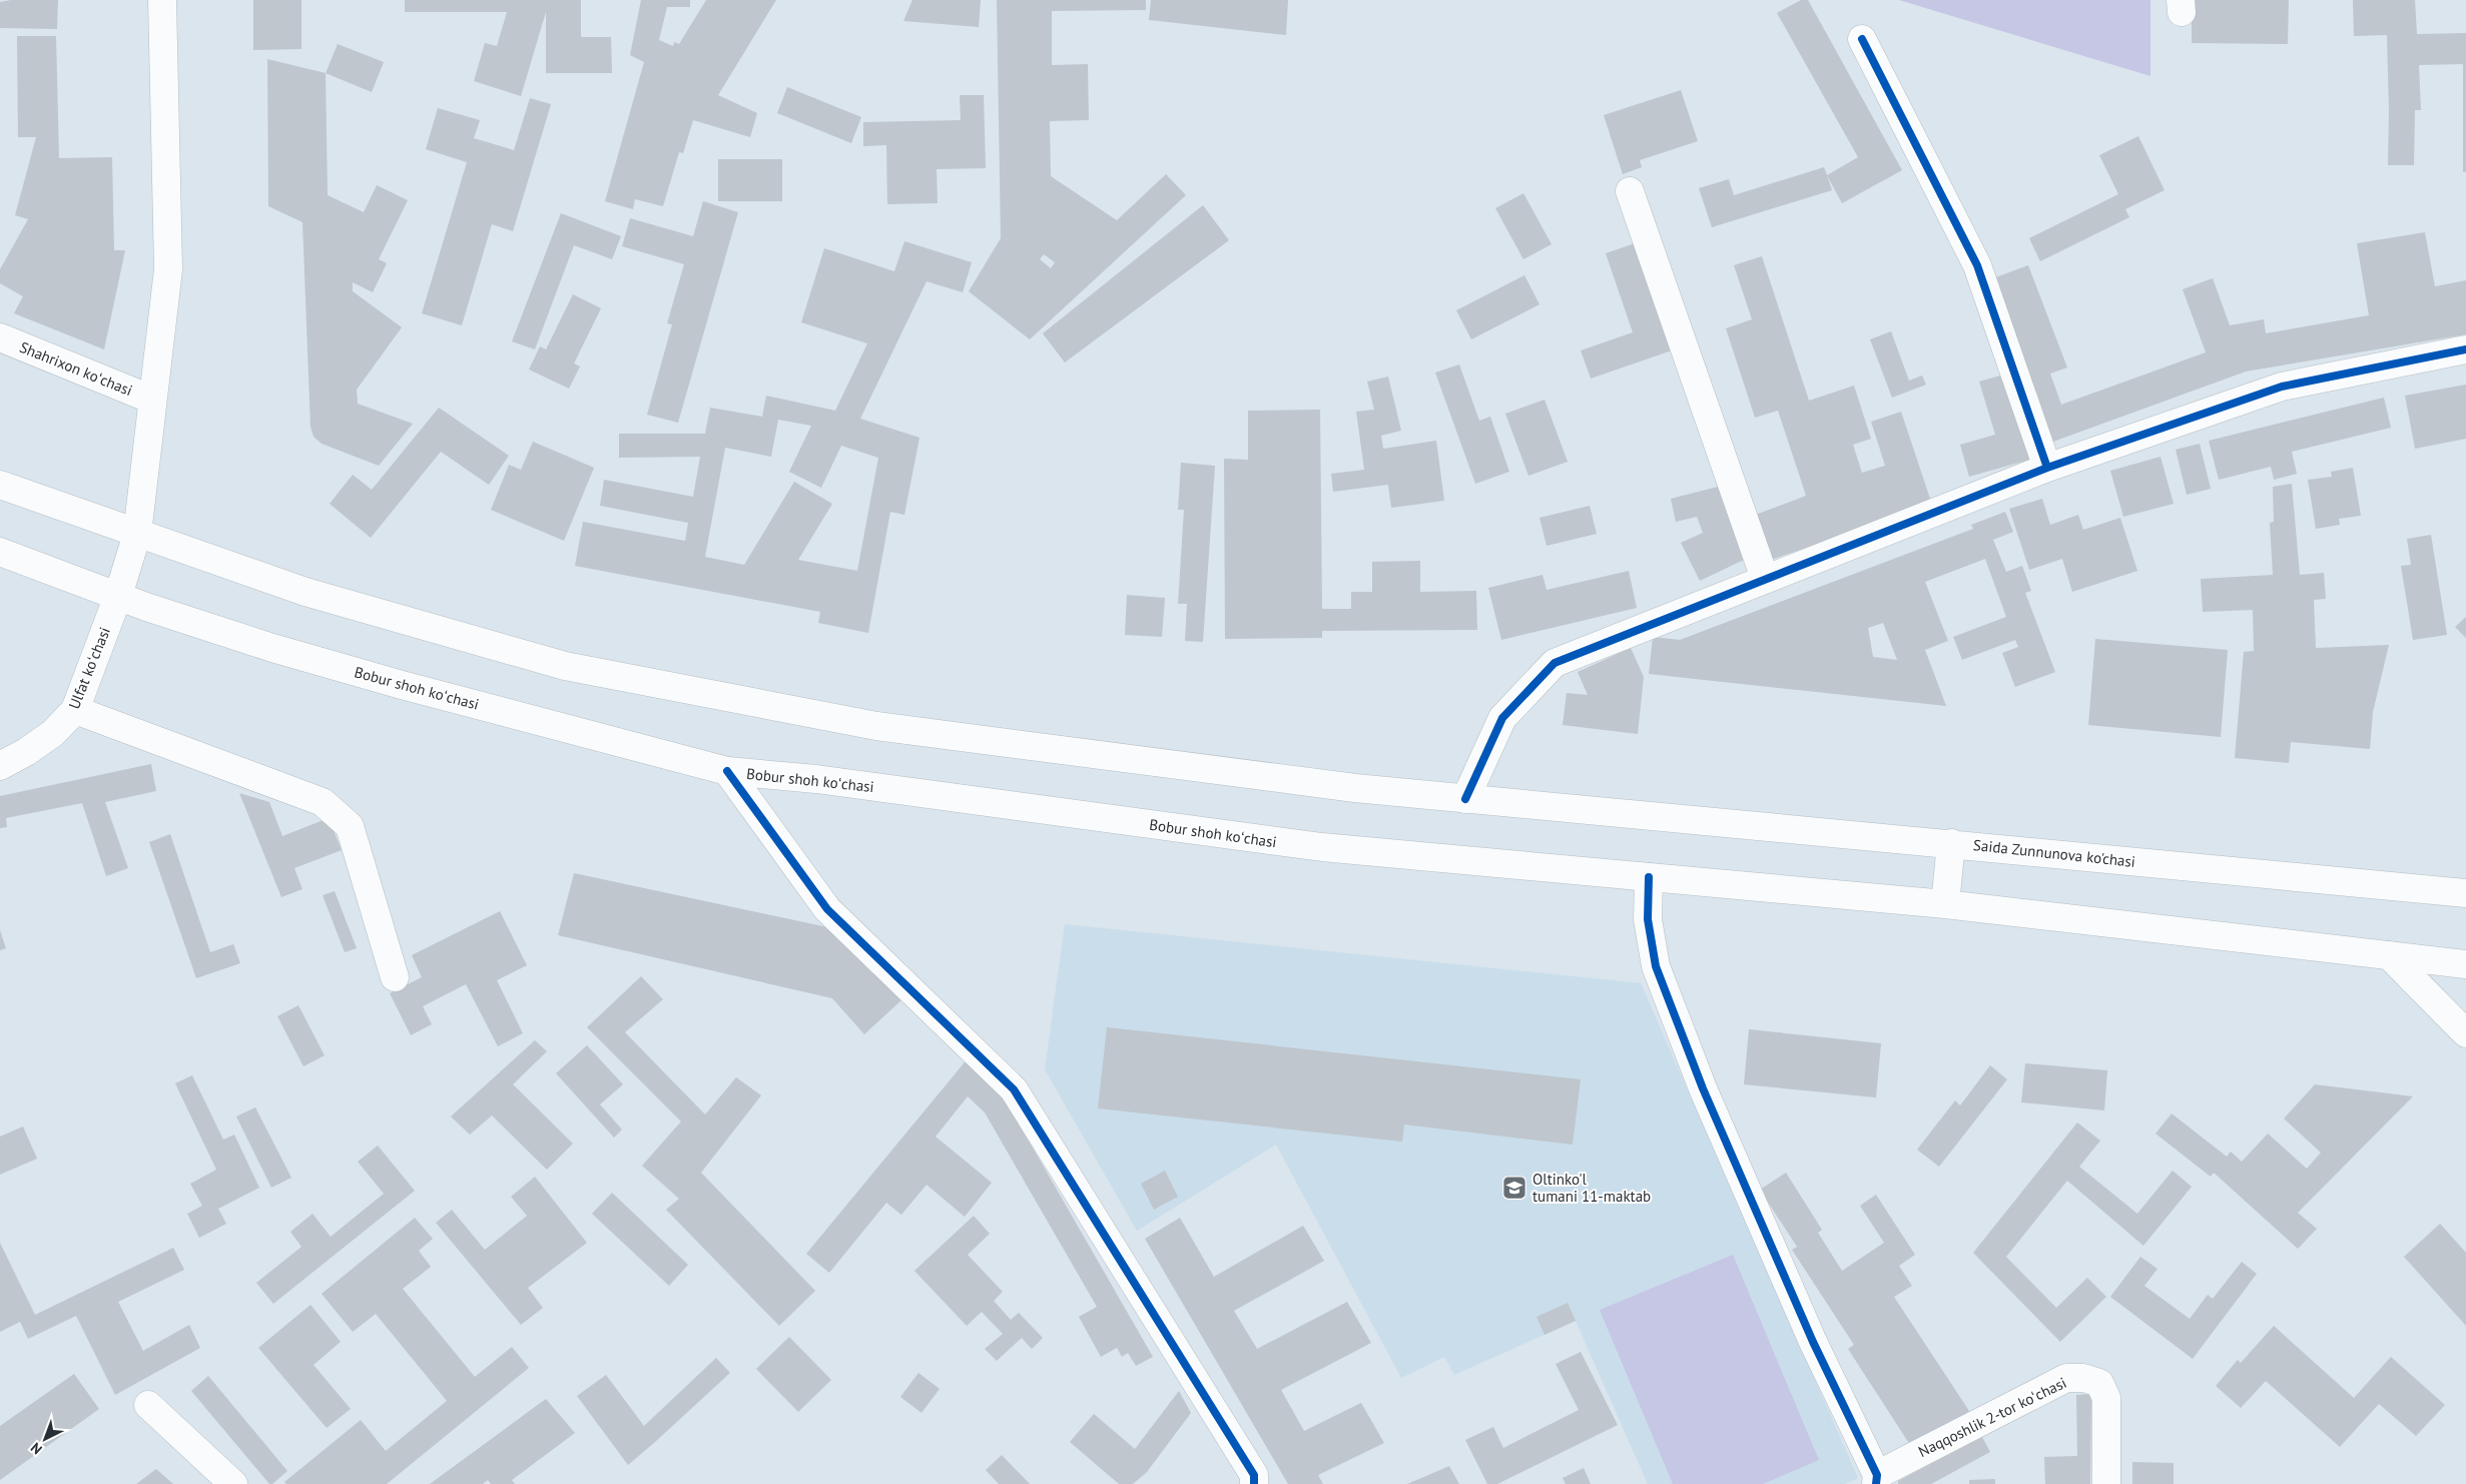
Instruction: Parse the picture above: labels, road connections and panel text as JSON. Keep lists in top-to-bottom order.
{
  "streets": {
    "main road": [
      "Shahrixon koʻchasi",
      "Ulfat koʻchasi",
      "Bobur shoh koʻchasi",
      "Saida Zunnunova ko'chasi",
      "Naqqoshlik 2-tor koʻchasi"
    ]
  },
  "crossings": [
    ["Shahrixon koʻchasi", "Ulfat koʻchasi"],
    ["Ulfat koʻchasi", "Bobur shoh koʻchasi"]
  ],
  "places": {
    "school or university": ["Oltinko'l tumani 11-maktab"]
  },
  "north": "bottom left"
}
